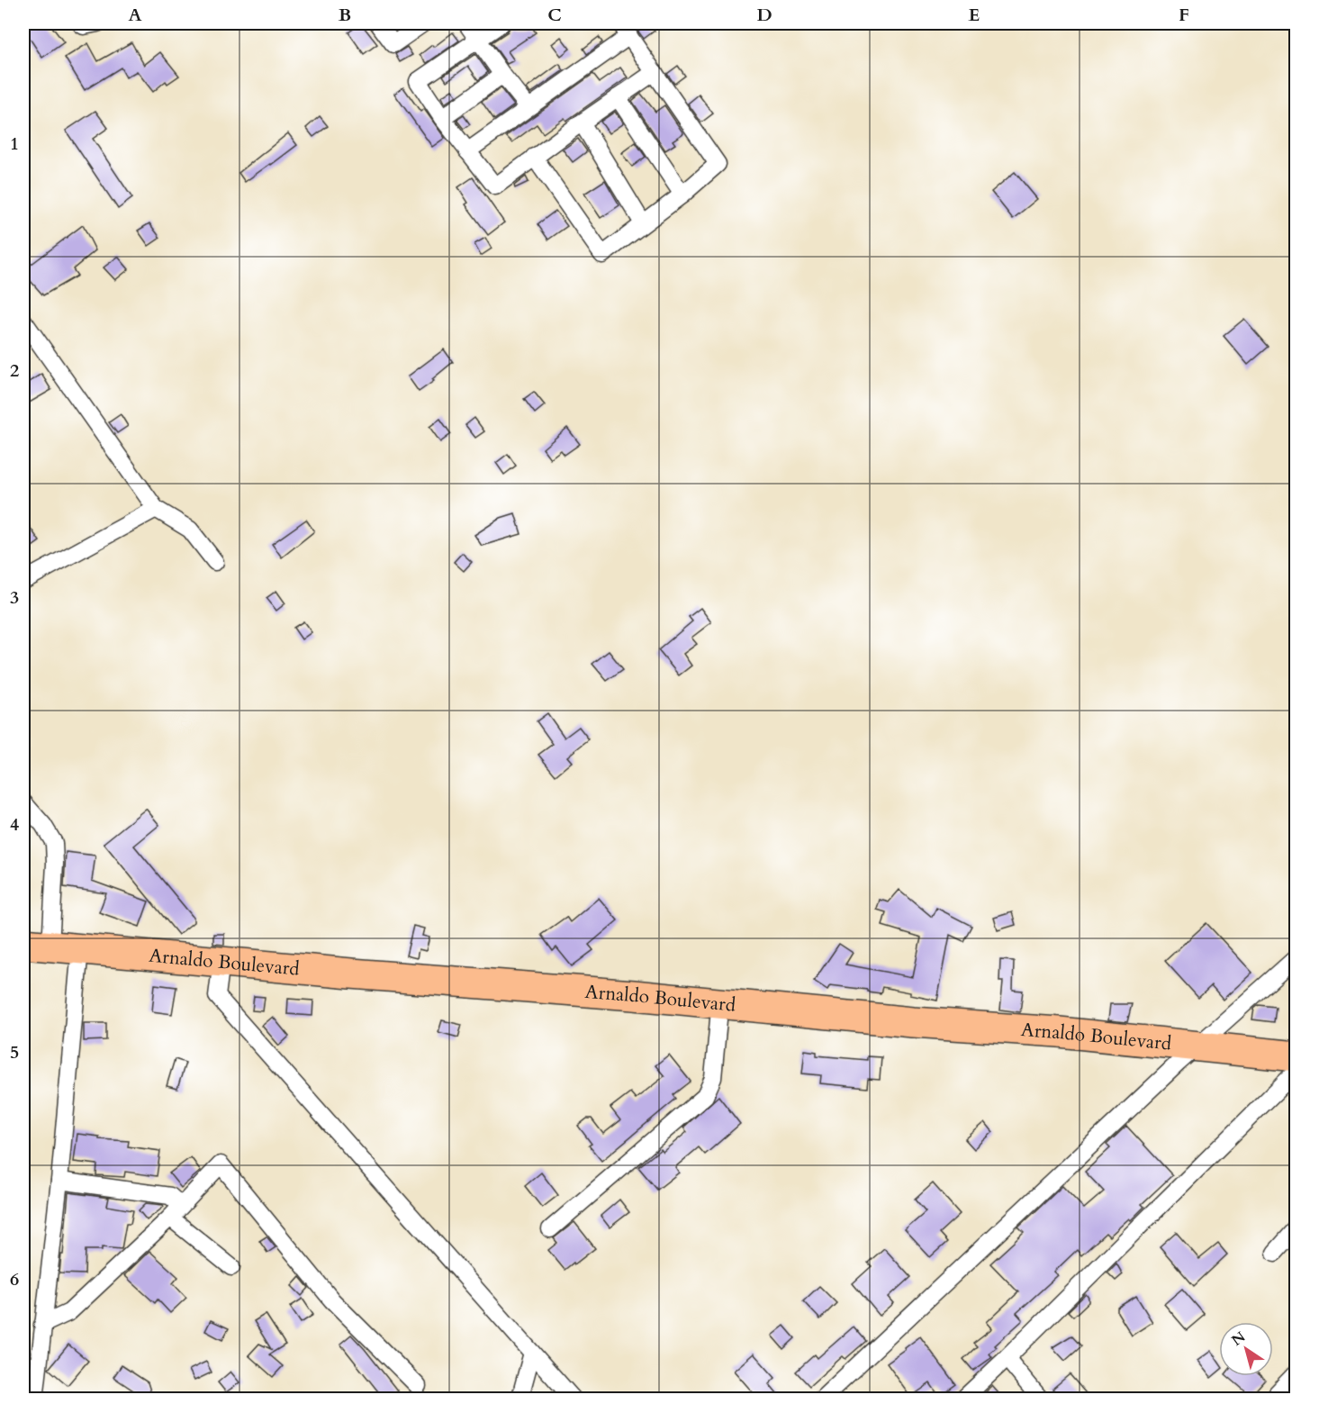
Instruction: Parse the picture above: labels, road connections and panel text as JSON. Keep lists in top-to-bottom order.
{
  "streets": {
    "highway": ["Arnaldo Boulevard"]
  },
  "north": "top left",
  "grid": {
    "columns": [
      "A",
      "B",
      "C",
      "D",
      "E",
      "F"
    ],
    "rows": [
      "1",
      "2",
      "3",
      "4",
      "5",
      "6"
    ]
  }
}
